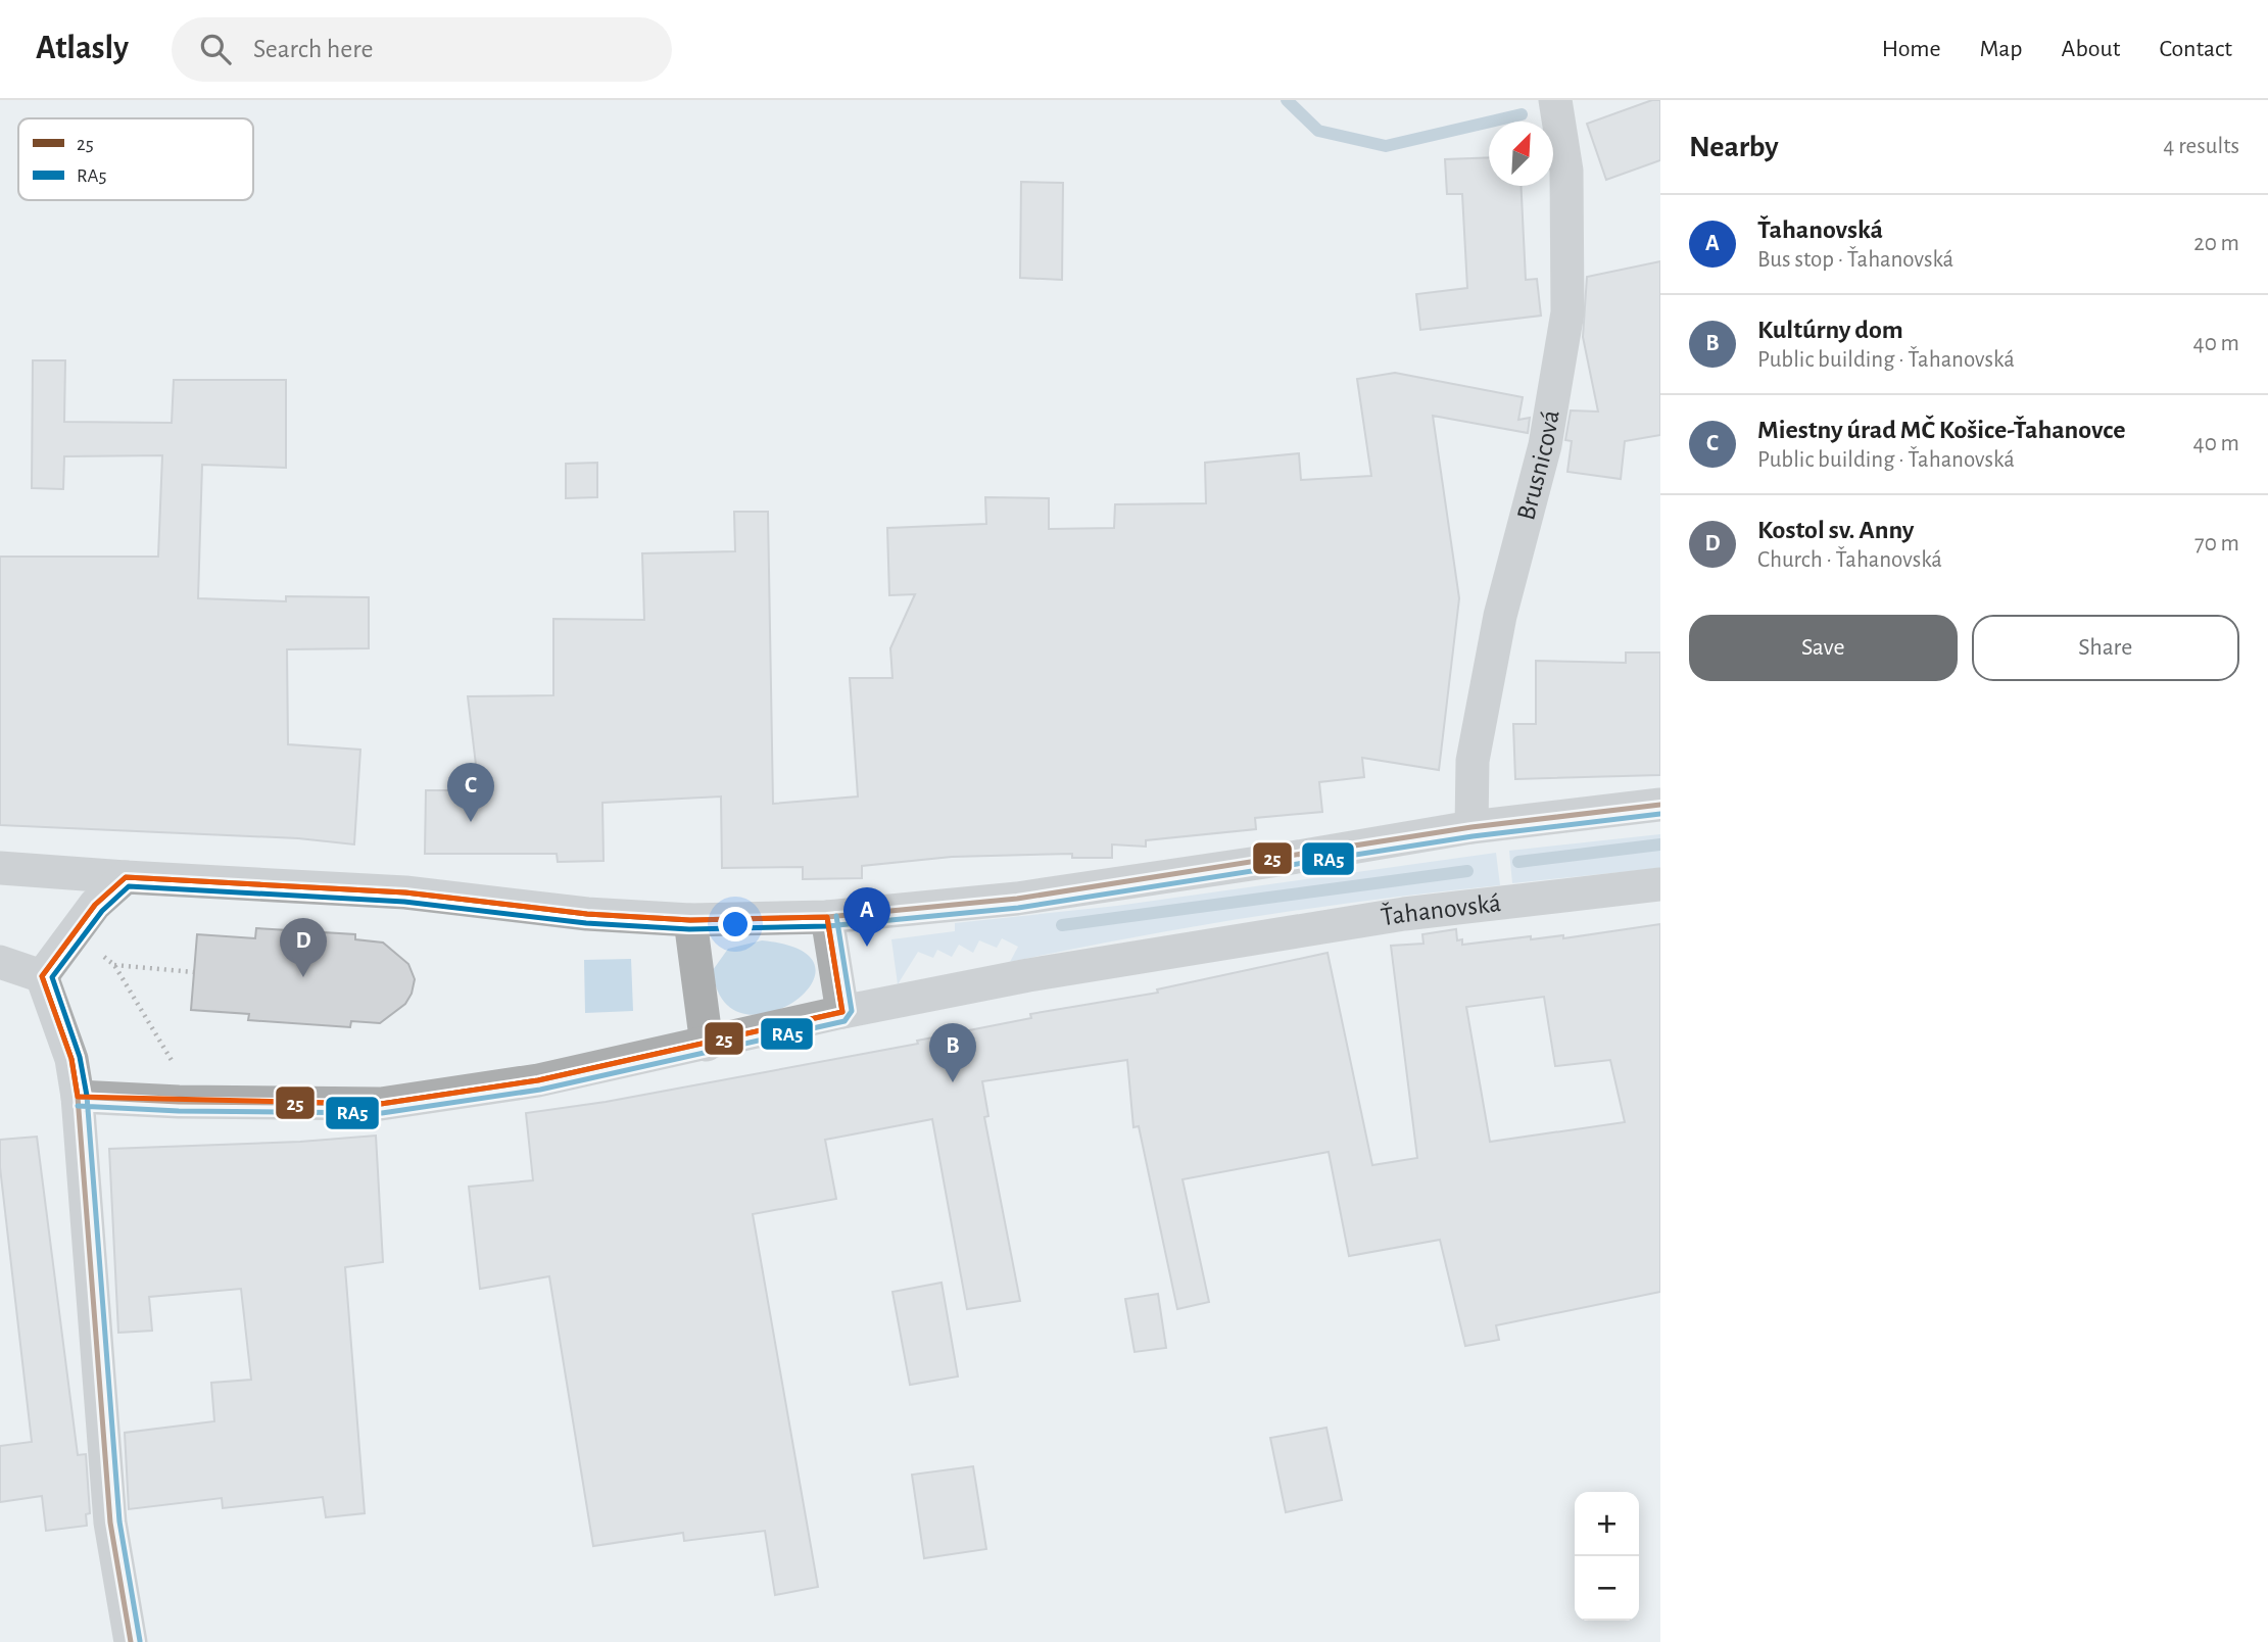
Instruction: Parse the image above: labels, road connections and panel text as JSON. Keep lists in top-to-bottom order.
{
  "streets": {
    "street": ["Brusnicová", "Ťahanovská"]
  },
  "lines": ["transit line 25", "transit line RA5"],
  "legend": ["25", "RA5"],
  "north": "top right",
  "page": {
    "header": "Atlasly",
    "search": "Search here",
    "nav": [
      "Home",
      "Map",
      "About",
      "Contact"
    ],
    "heading": ["Nearby", "4 results"],
    "list": [
      {
        "mark": "A",
        "name": "Ťahanovská",
        "note": "Bus stop · Ťahanovská",
        "value": "20 m"
      },
      {
        "mark": "B",
        "name": "Kultúrny dom",
        "note": "Public building · Ťahanovská",
        "value": "40 m"
      },
      {
        "mark": "C",
        "name": "Miestny úrad MČ Košice-Ťahanovce",
        "note": "Public building · Ťahanovská",
        "value": "40 m"
      },
      {
        "mark": "D",
        "name": "Kostol sv. Anny",
        "note": "Church · Ťahanovská",
        "value": "70 m"
      }
    ],
    "buttons": ["Save", "Share"],
    "pins": [
      "C",
      "A",
      "D",
      "B"
    ],
    "map_buttons": ["+", "−"]
  }
}
